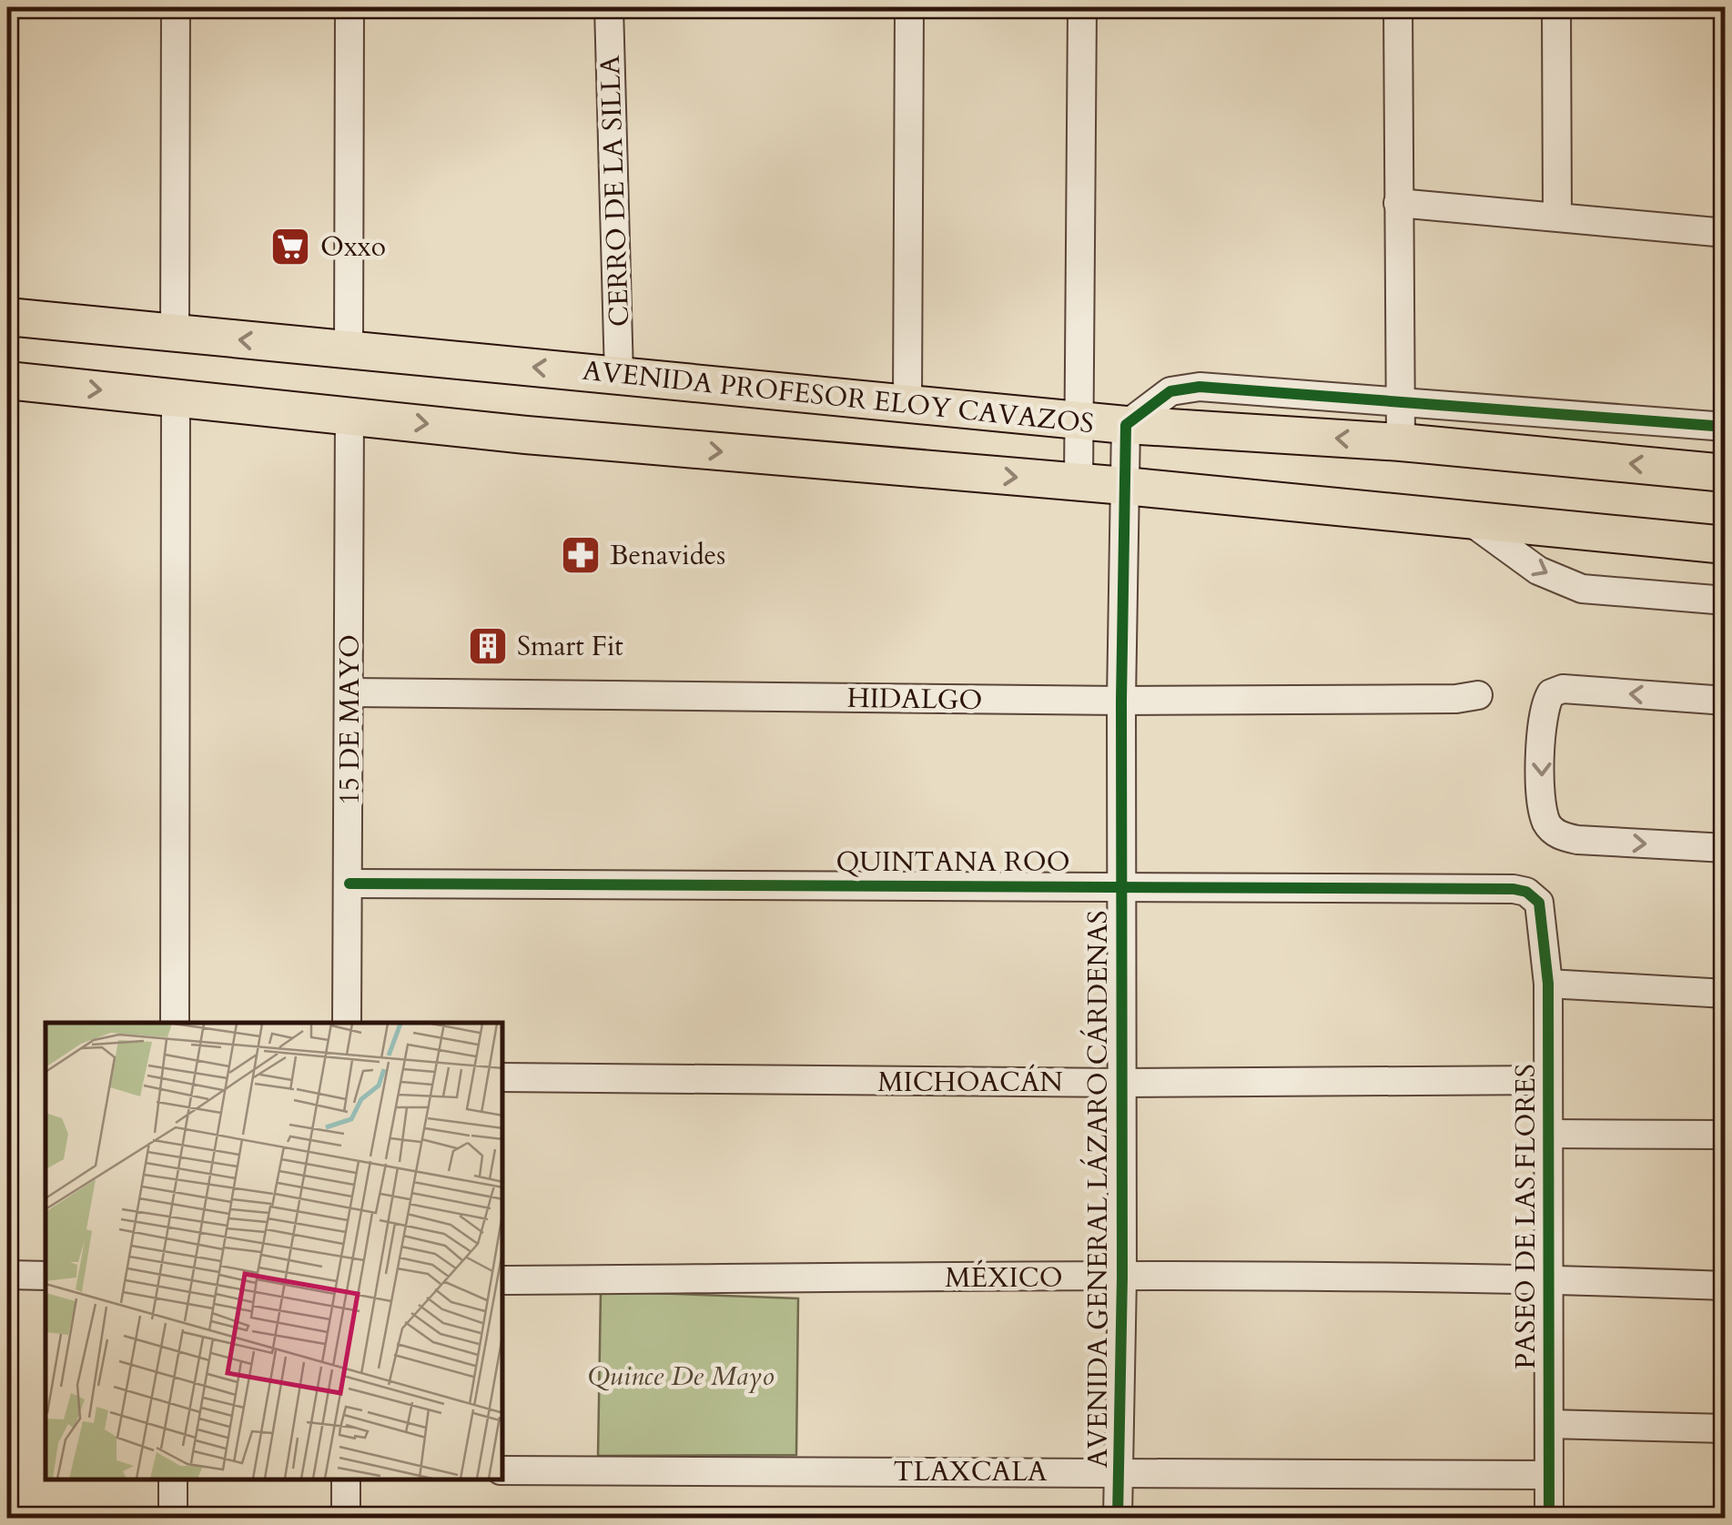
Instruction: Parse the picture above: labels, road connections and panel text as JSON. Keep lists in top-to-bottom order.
{
  "streets": {
    "main road": ["AVENIDA PROFESOR ELOY CAVAZOS"],
    "street": [
      "CERRO DE LA SILLA",
      "HIDALGO",
      "15 DE MAYO",
      "QUINTANA ROO",
      "MICHOACÁN",
      "AVENIDA GENERAL LÁZARO CÁRDENAS",
      "PASEO DE LAS FLORES",
      "MÉXICO",
      "TLAXCALA"
    ]
  },
  "crossings": [
    ["CERRO DE LA SILLA", "AVENIDA PROFESOR ELOY CAVAZOS"],
    ["AVENIDA PROFESOR ELOY CAVAZOS", "AVENIDA GENERAL LÁZARO CÁRDENAS"],
    ["HIDALGO", "15 DE MAYO"],
    ["HIDALGO", "AVENIDA GENERAL LÁZARO CÁRDENAS"],
    ["15 DE MAYO", "QUINTANA ROO"],
    ["QUINTANA ROO", "AVENIDA GENERAL LÁZARO CÁRDENAS"],
    ["QUINTANA ROO", "PASEO DE LAS FLORES"],
    ["MICHOACÁN", "AVENIDA GENERAL LÁZARO CÁRDENAS"],
    ["MICHOACÁN", "PASEO DE LAS FLORES"],
    ["AVENIDA GENERAL LÁZARO CÁRDENAS", "MÉXICO"],
    ["AVENIDA GENERAL LÁZARO CÁRDENAS", "TLAXCALA"],
    ["PASEO DE LAS FLORES", "MÉXICO"],
    ["PASEO DE LAS FLORES", "TLAXCALA"]
  ],
  "parks": ["Quince De Mayo"],
  "places": {
    "supermarket": ["Oxxo"],
    "pharmacy": ["Benavides"],
    "building": ["Smart Fit"]
  }
}
